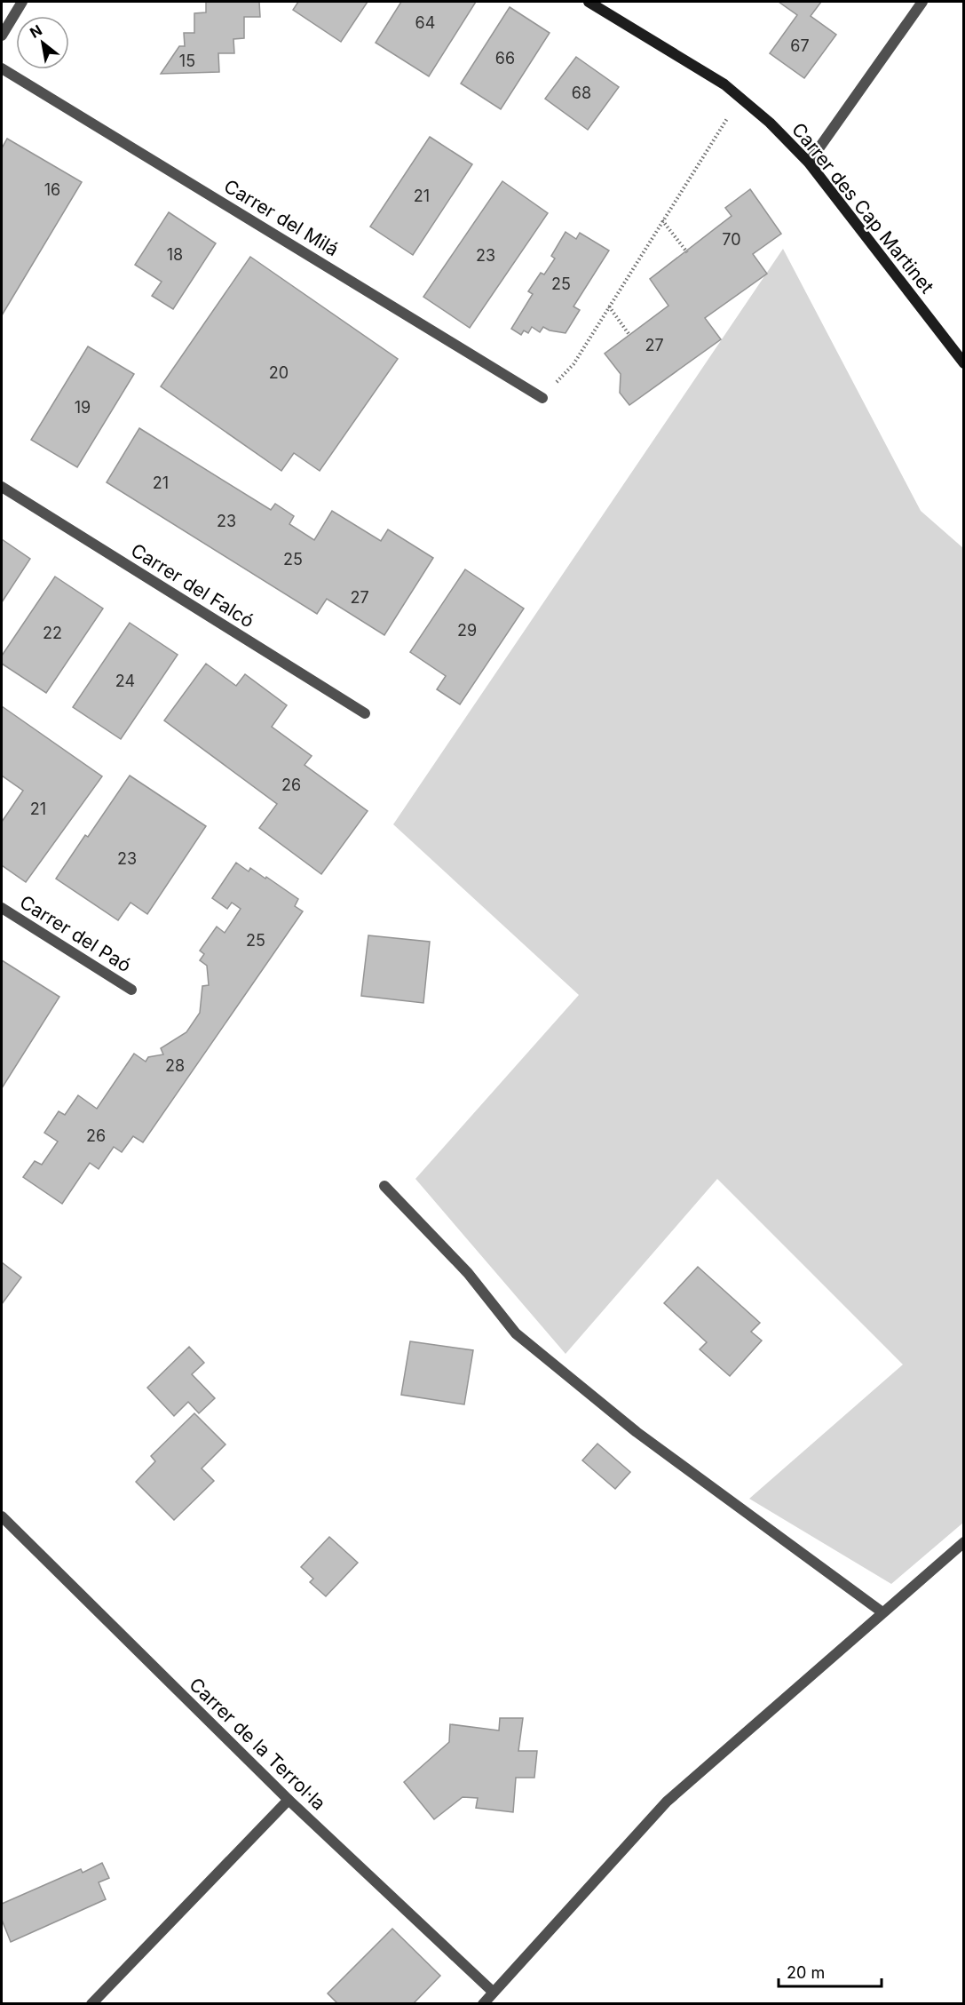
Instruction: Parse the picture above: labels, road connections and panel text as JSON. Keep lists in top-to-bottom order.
{
  "streets": {
    "street": [
      "Carrer des Cap Martinet",
      "Carrer del Milá",
      "Carrer del Falcó",
      "Carrer del Paó",
      "Carrer de la Terrol·la"
    ]
  },
  "house_numbers": [
    "64",
    "67",
    "66",
    "15",
    "68",
    "16",
    "21",
    "70",
    "18",
    "23",
    "25",
    "27",
    "20",
    "19",
    "21",
    "23",
    "25",
    "27",
    "29",
    "22",
    "24",
    "26",
    "21",
    "23",
    "25",
    "28",
    "26"
  ],
  "scale_bar": "20 m",
  "north": "top left"
}
